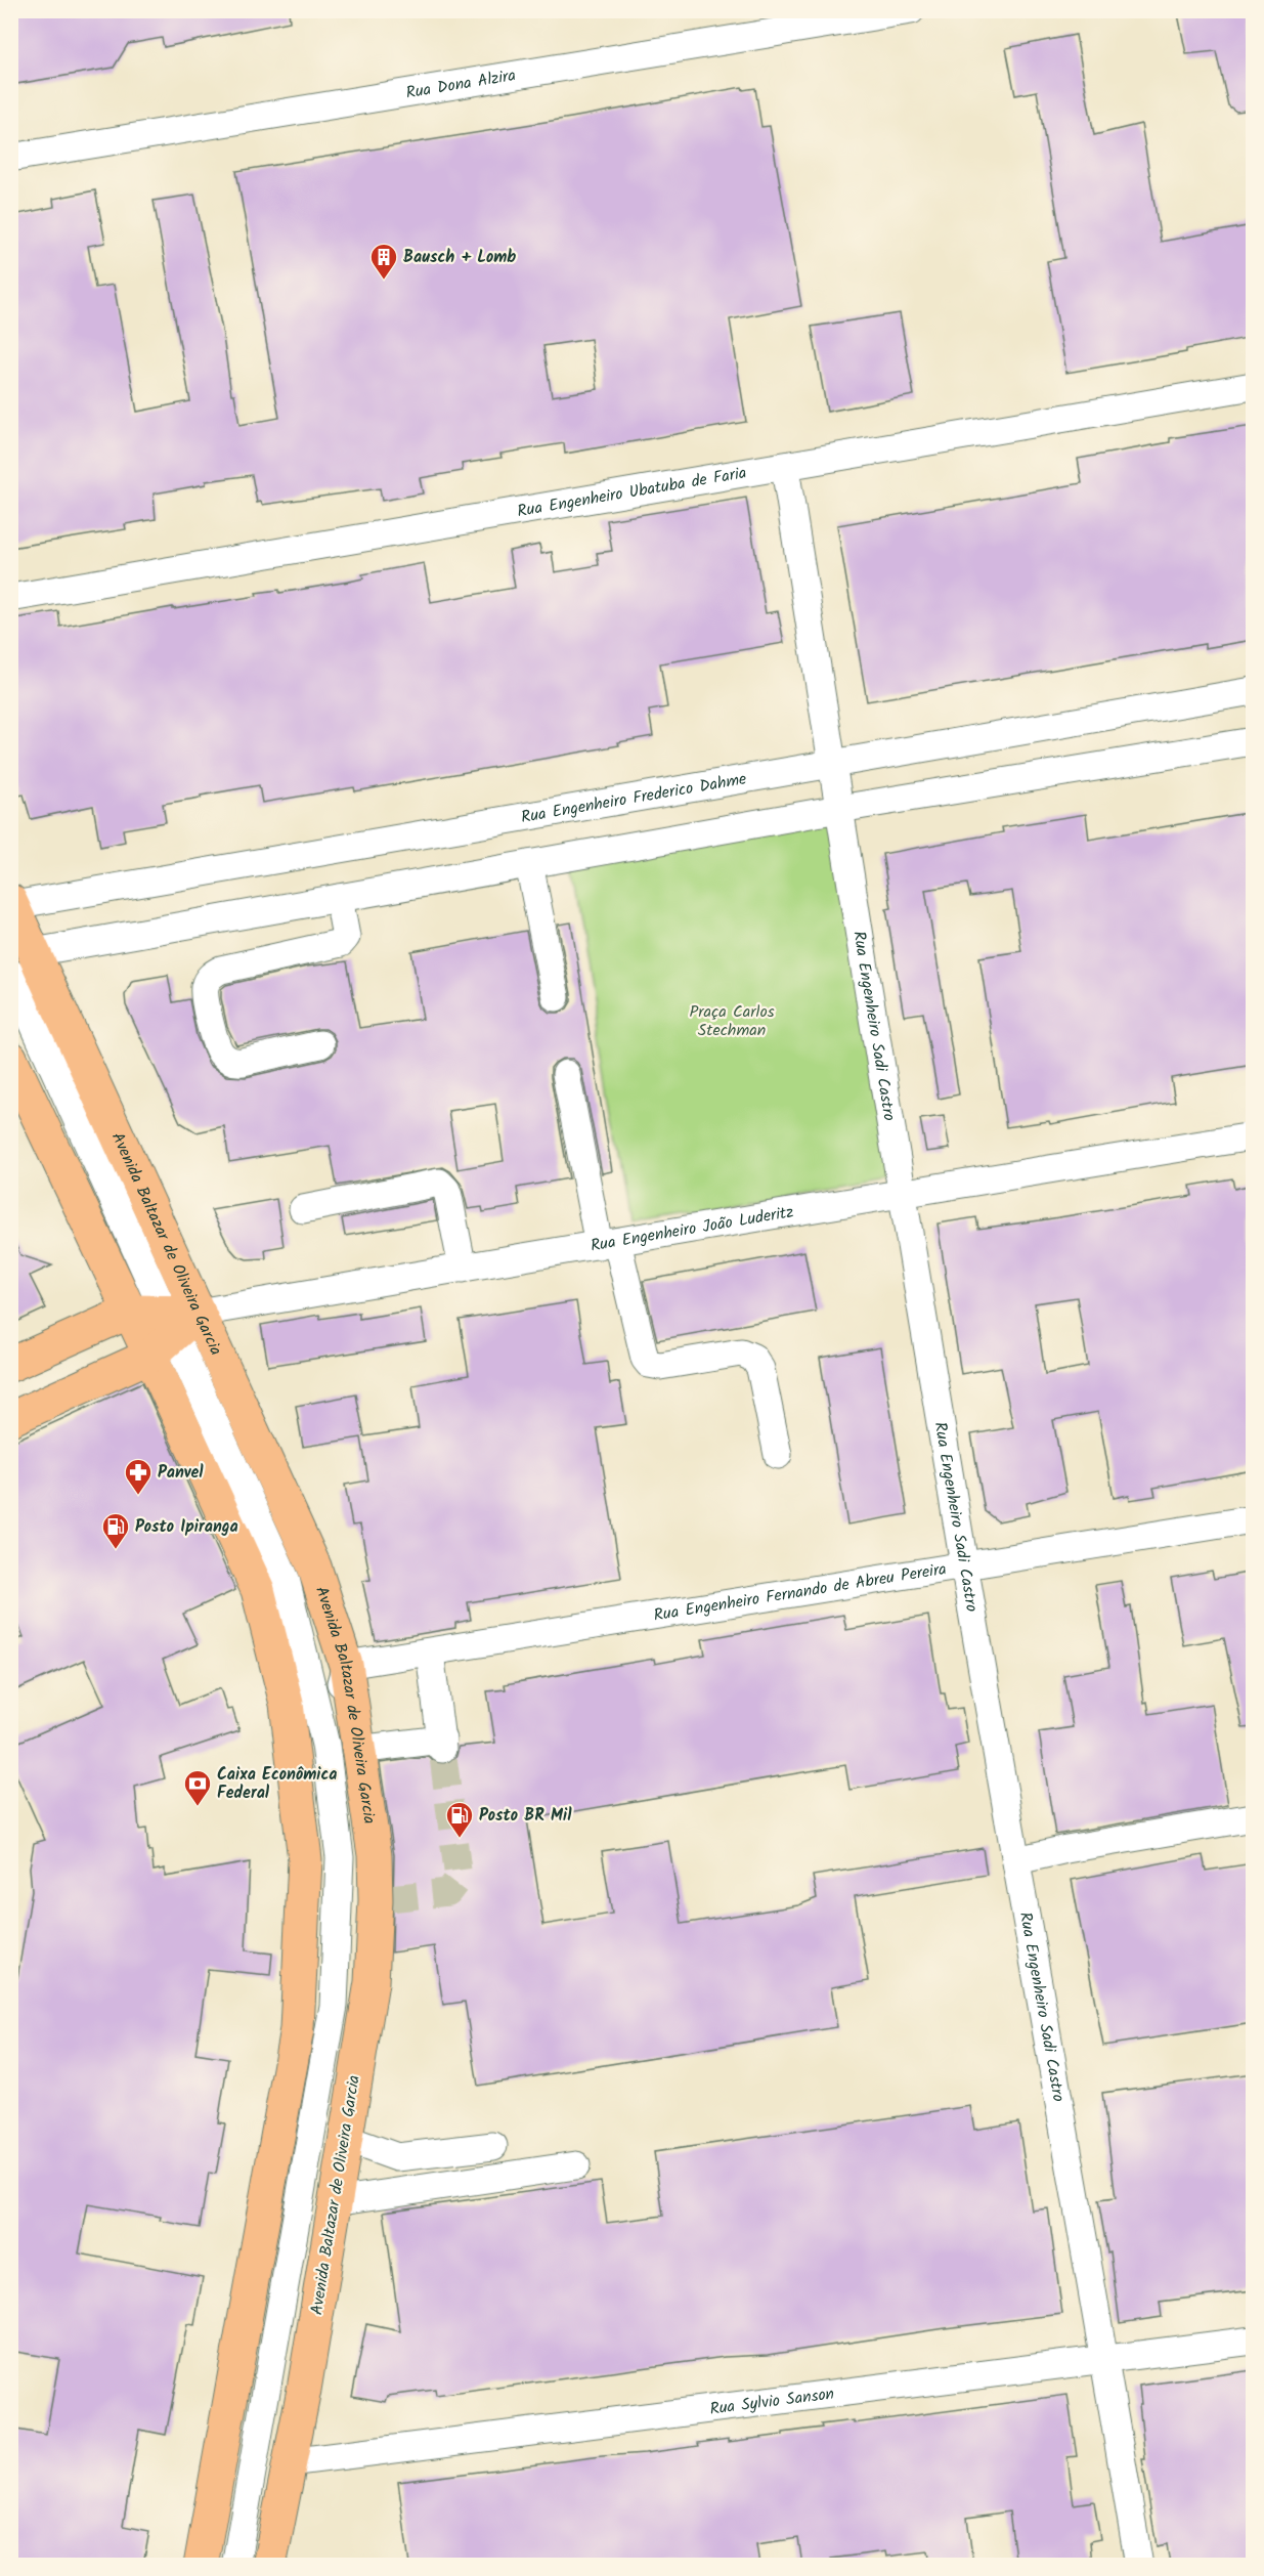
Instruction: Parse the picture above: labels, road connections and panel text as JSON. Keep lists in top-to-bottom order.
{
  "streets": {
    "main road": ["Rua Engenheiro João Luderitz", "Avenida Baltazar de Oliveira Garcia"],
    "street": [
      "Rua Dona Alzira",
      "Rua Engenheiro Ubatuba de Faria",
      "Rua Engenheiro Frederico Dahme",
      "Rua Engenheiro Sadi Castro",
      "Rua Engenheiro Fernando de Abreu Pereira",
      "Rua Sylvio Sanson"
    ]
  },
  "crossings": [
    ["Rua Engenheiro Ubatuba de Faria", "Rua Engenheiro Sadi Castro"],
    ["Rua Engenheiro Frederico Dahme", "Rua Engenheiro Sadi Castro"],
    ["Rua Engenheiro Frederico Dahme", "Avenida Baltazar de Oliveira Garcia"],
    ["Rua Engenheiro Sadi Castro", "Rua Engenheiro João Luderitz"],
    ["Rua Engenheiro Sadi Castro", "Rua Engenheiro Fernando de Abreu Pereira"],
    ["Rua Engenheiro Sadi Castro", "Rua Sylvio Sanson"],
    ["Rua Engenheiro João Luderitz", "Avenida Baltazar de Oliveira Garcia"],
    ["Avenida Baltazar de Oliveira Garcia", "Rua Engenheiro Fernando de Abreu Pereira"],
    ["Avenida Baltazar de Oliveira Garcia", "Rua Sylvio Sanson"]
  ],
  "parks": ["Praça Carlos Stechman"],
  "places": {
    "building": ["Bausch + Lomb"],
    "pharmacy": ["Panvel"],
    "fuel station": ["Posto Ipiranga", "Posto BR Mil"],
    "bank": ["Caixa Econômica Federal"]
  }
}
